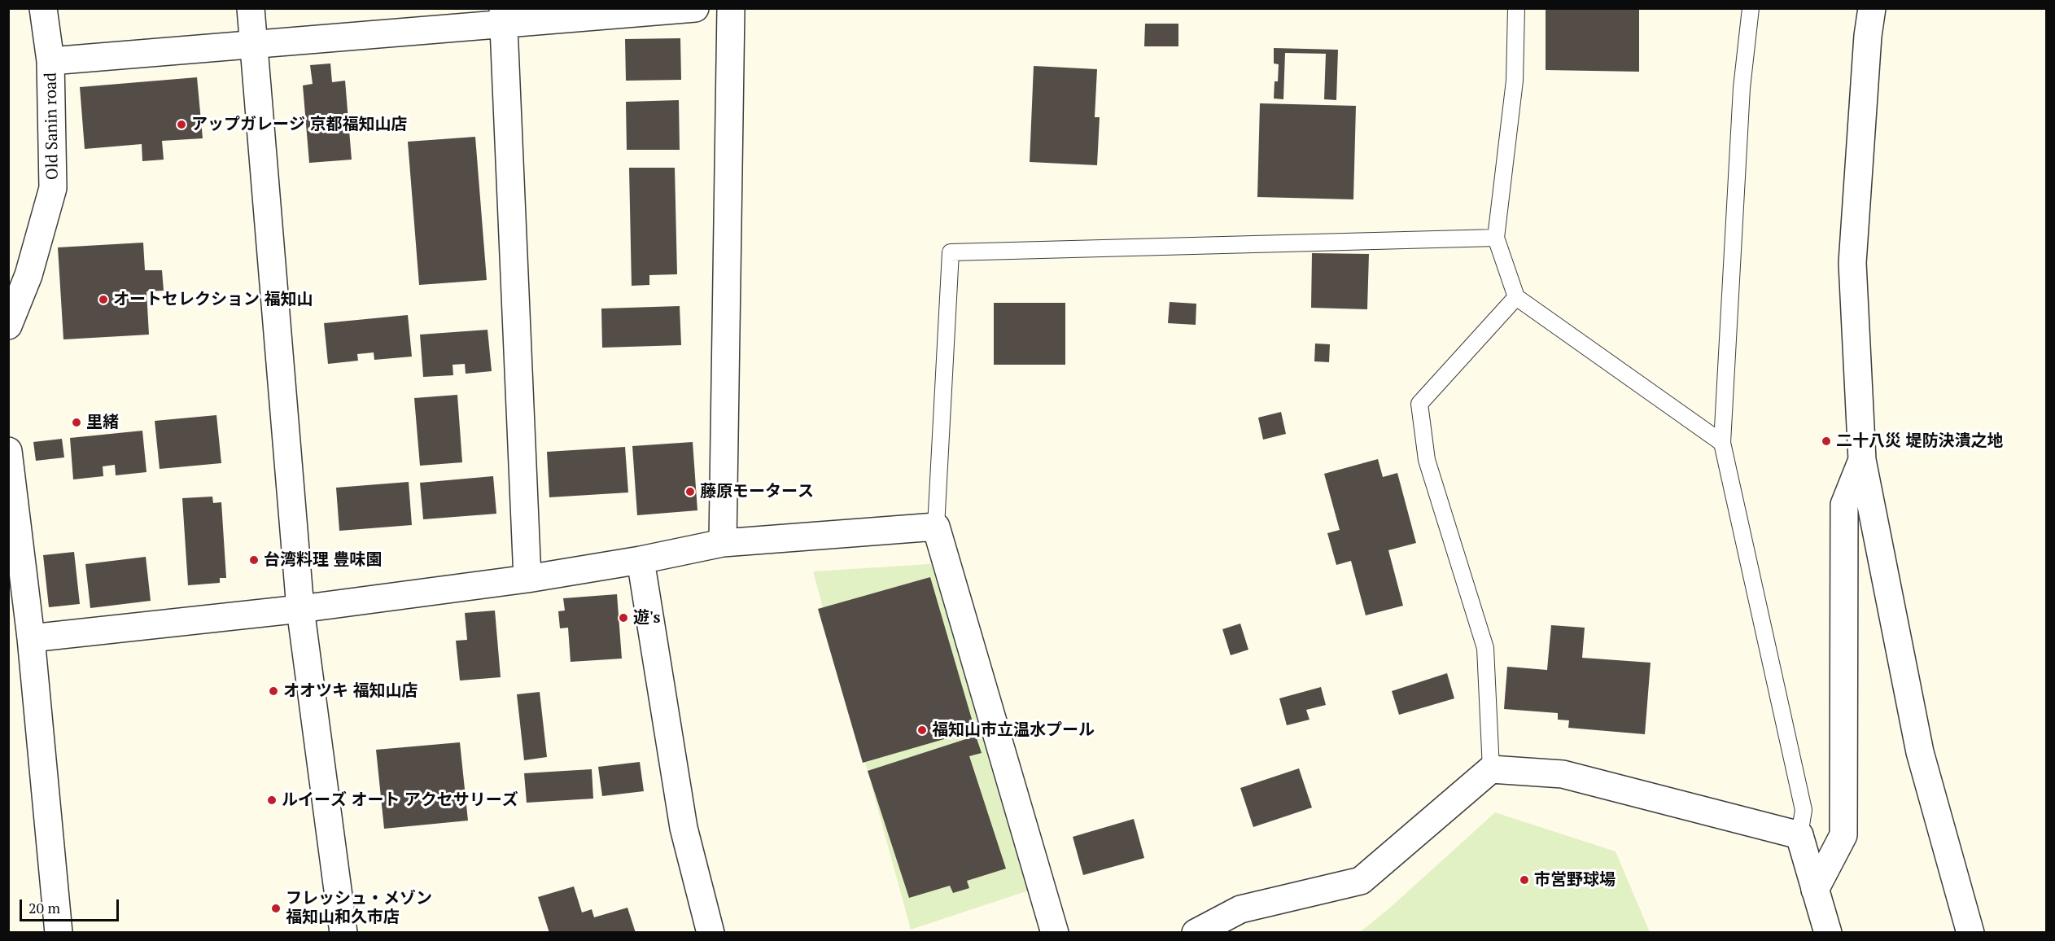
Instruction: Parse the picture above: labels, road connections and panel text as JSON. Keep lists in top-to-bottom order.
{
  "streets": {
    "street": ["Old Sanin road"]
  },
  "places": [
    "アップガレージ 京都福知山店",
    "オートセレクション 福知山",
    "里緒",
    "二十八災 堤防決潰之地",
    "藤原モータース",
    "台湾料理 豊味園",
    "遊's",
    "オオツキ 福知山店",
    "福知山市立温水プール",
    "ルイーズ オート アクセサリーズ",
    "市営野球場",
    "フレッシュ・メゾン 福知山和久市店"
  ],
  "scale_bar": "20 m"
}
